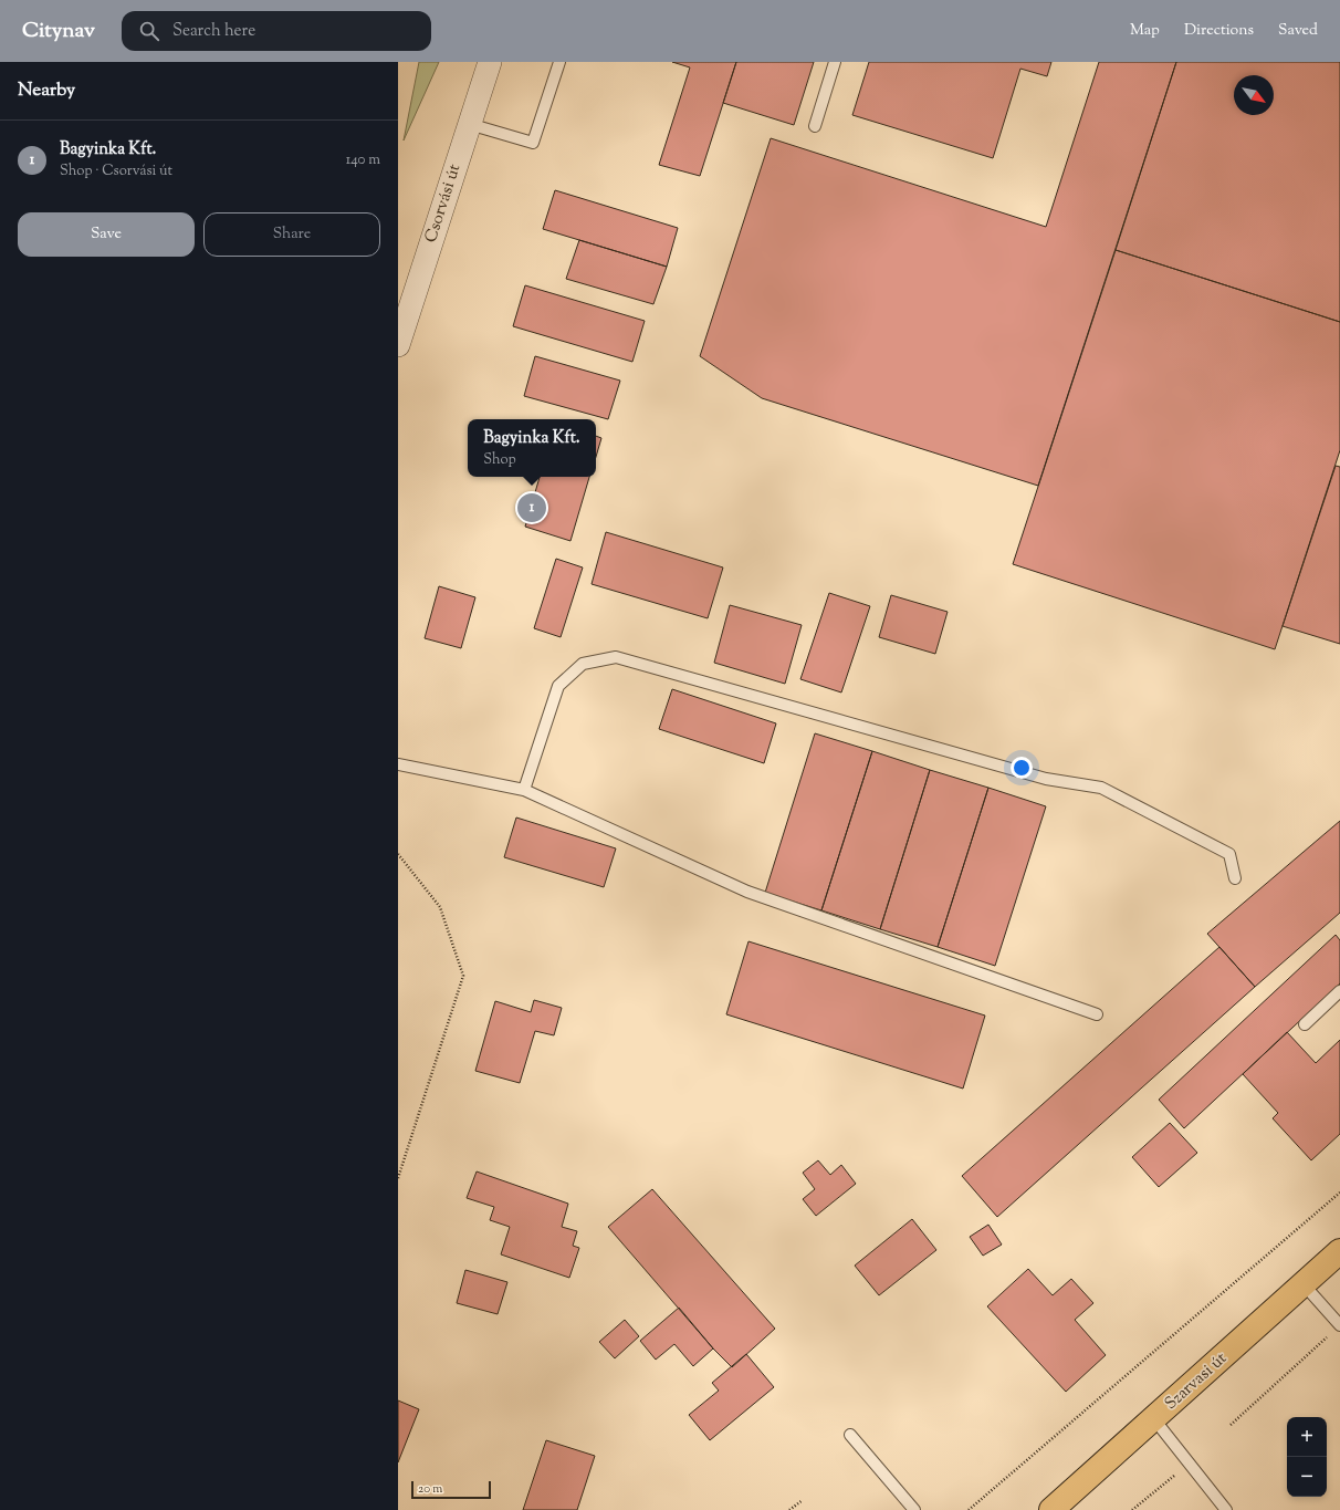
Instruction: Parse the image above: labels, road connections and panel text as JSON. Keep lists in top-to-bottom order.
{
  "streets": {
    "main road": ["Szarvasi út"],
    "street": ["Csorvási út"]
  },
  "scale_bar": "20 m",
  "north": "bottom right",
  "page": {
    "header": "Citynav",
    "search": "Search here",
    "nav": ["Map", "Directions", "Saved"],
    "heading": "Nearby",
    "list": [
      {
        "mark": "1",
        "name": "Bagyinka Kft.",
        "note": "Shop · Csorvási út",
        "value": "140 m"
      }
    ],
    "buttons": ["Save", "Share"],
    "popup": ["Bagyinka Kft.", "Shop"],
    "pins": "1",
    "map_buttons": ["+", "−"],
    "scale": "20 m"
  }
}
